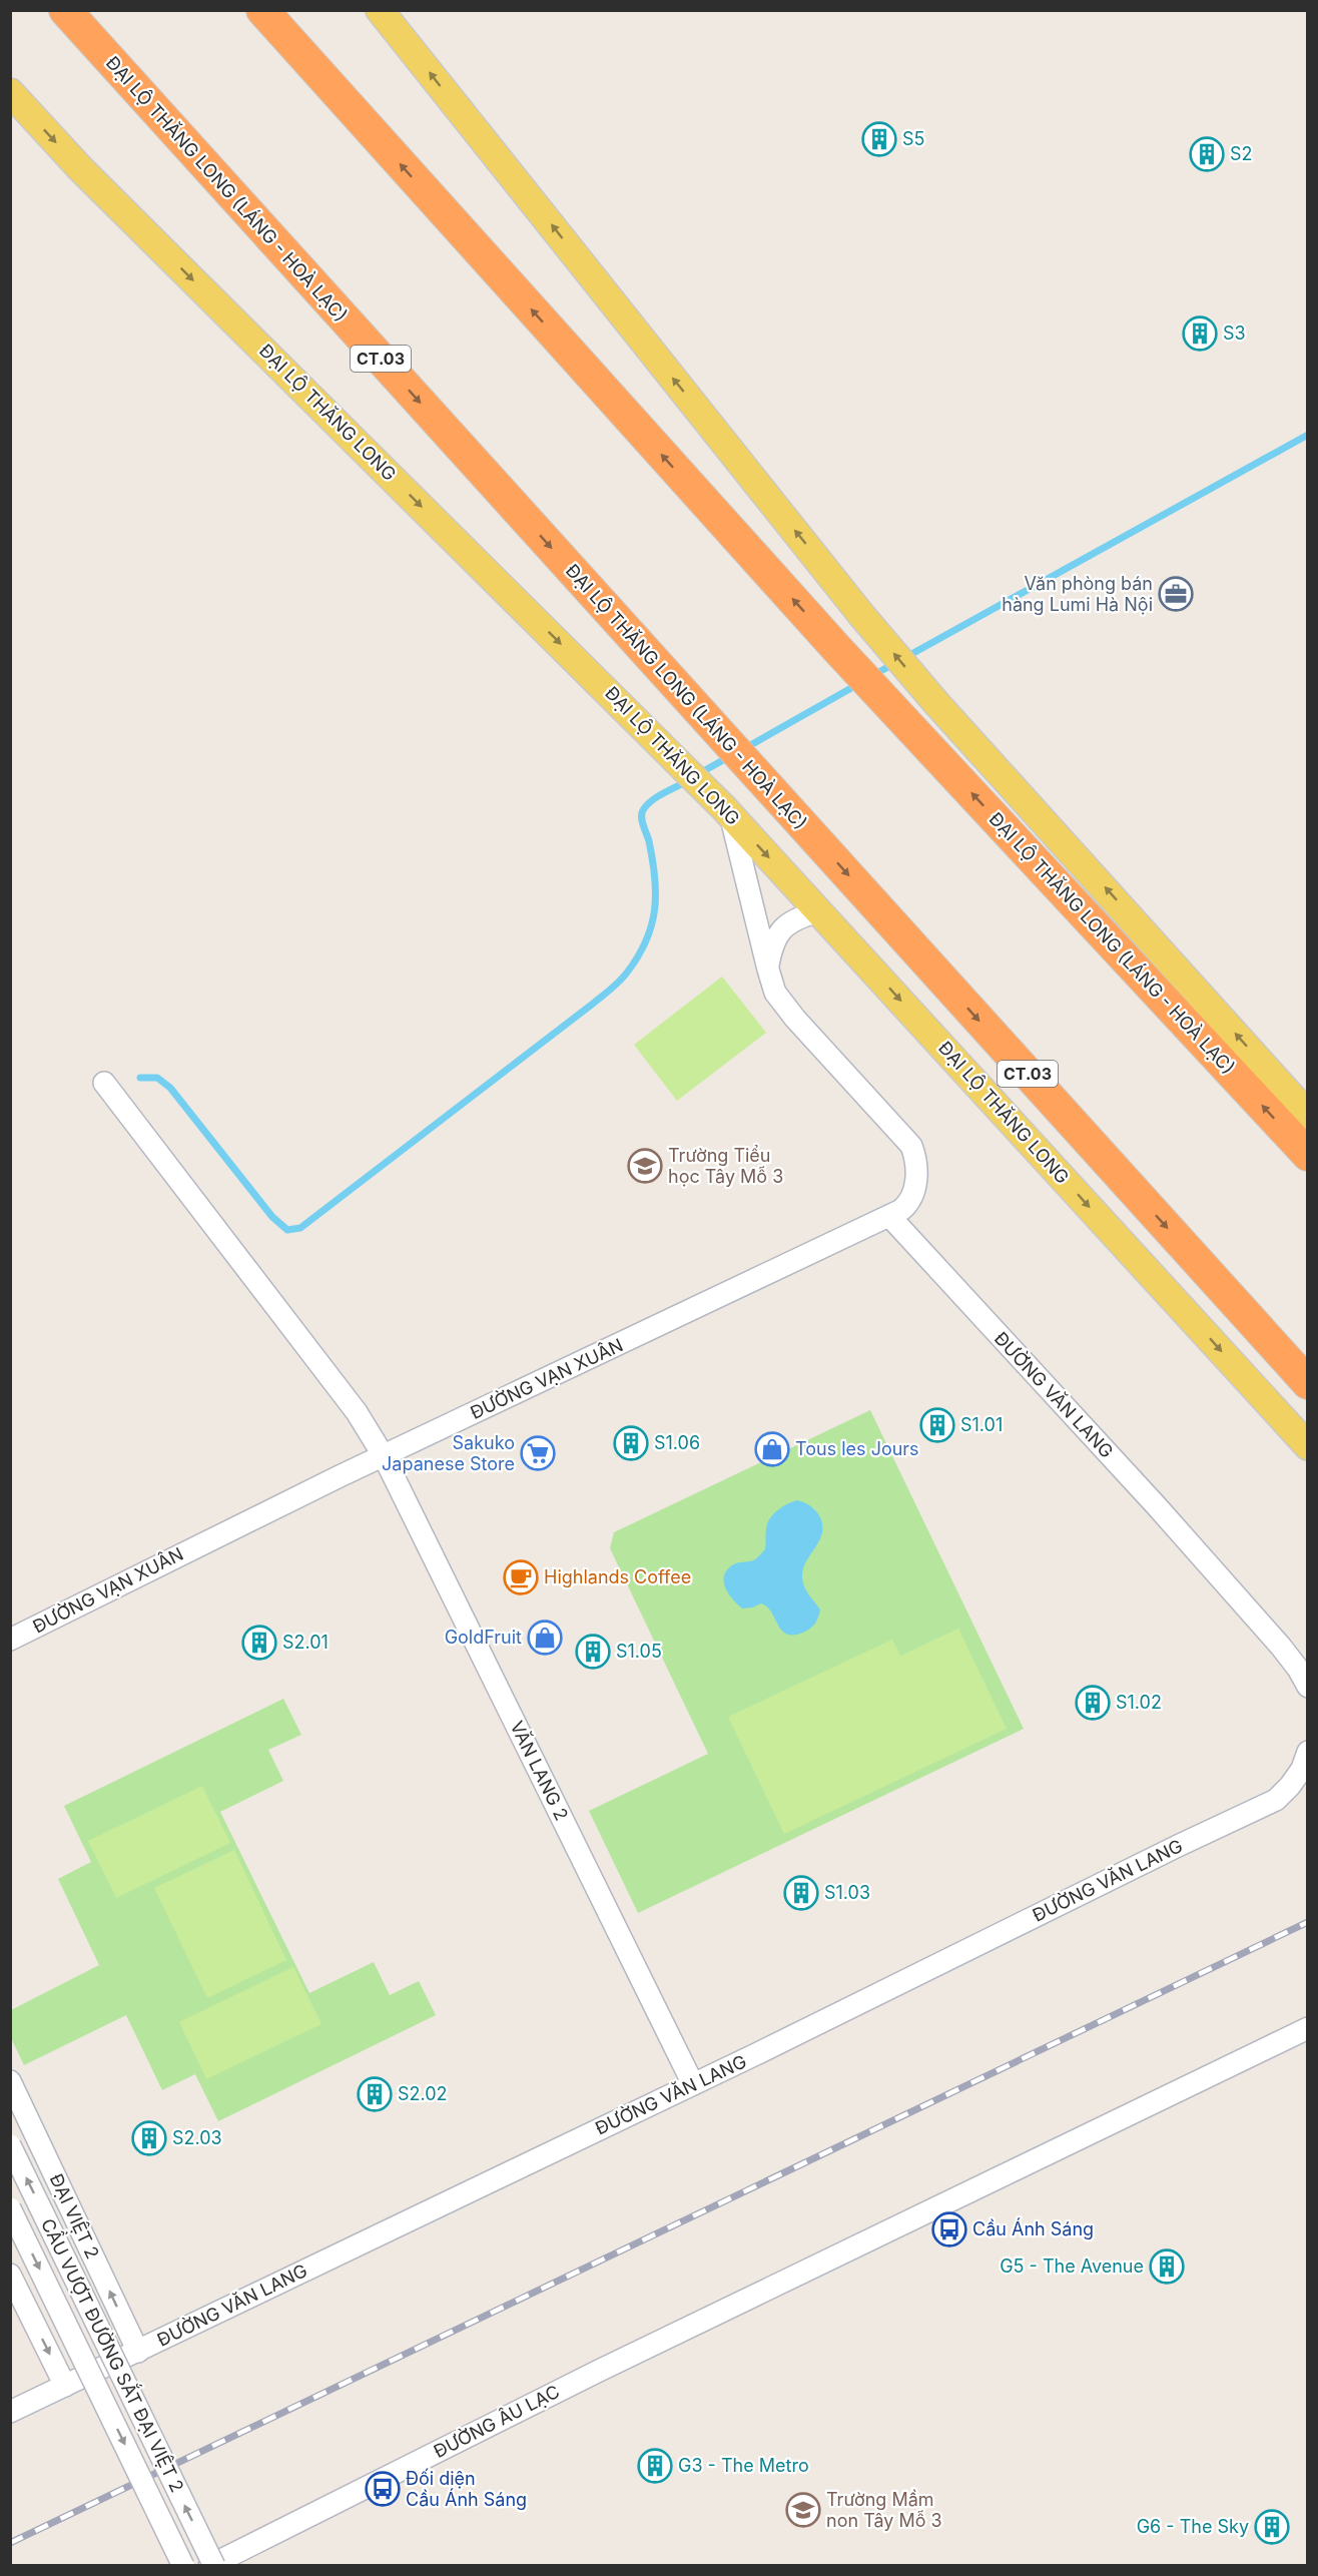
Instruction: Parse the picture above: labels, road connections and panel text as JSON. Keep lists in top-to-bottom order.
{
  "streets": {
    "highway": ["ĐẠI LỘ THĂNG LONG (LÁNG - HOÀ LẠC)", "CT.03"],
    "main road": ["ĐẠI LỘ THĂNG LONG"],
    "street": [
      "ĐƯỜNG VẠN XUÂN",
      "ĐƯỜNG VĂN LANG",
      "VĂN LANG 2",
      "ĐẠI VIỆT 2",
      "CẦU VƯỢT ĐƯỜNG SẮT ĐẠI VIỆT 2",
      "ĐƯỜNG ÂU LẠC"
    ]
  },
  "crossings": [
    ["ĐƯỜNG VẠN XUÂN", "ĐƯỜNG VĂN LANG"],
    ["ĐƯỜNG VẠN XUÂN", "VĂN LANG 2"],
    ["ĐƯỜNG VĂN LANG", "VĂN LANG 2"],
    ["ĐƯỜNG VĂN LANG", "ĐẠI VIỆT 2"]
  ],
  "places": {
    "building": [
      "S5",
      "S2",
      "S3",
      "S1.01",
      "S1.06",
      "S2.01",
      "S1.05",
      "S1.02",
      "S1.03",
      "S2.02",
      "S2.03",
      "G5 - The Avenue",
      "G3 - The Metro",
      "G6 - The Sky"
    ],
    "office": ["Văn phòng bán hàng Lumi Hà Nội"],
    "school or university": ["Trường Tiểu học Tây Mỗ 3", "Trường Mầm non Tây Mỗ 3"],
    "shop": ["Tous les Jours", "GoldFruit"],
    "supermarket": ["Sakuko Japanese Store"],
    "cafe": ["Highlands Coffee"],
    "bus stop": ["Cầu Ánh Sáng", "Đối diện Cầu Ánh Sáng"]
  }
}
